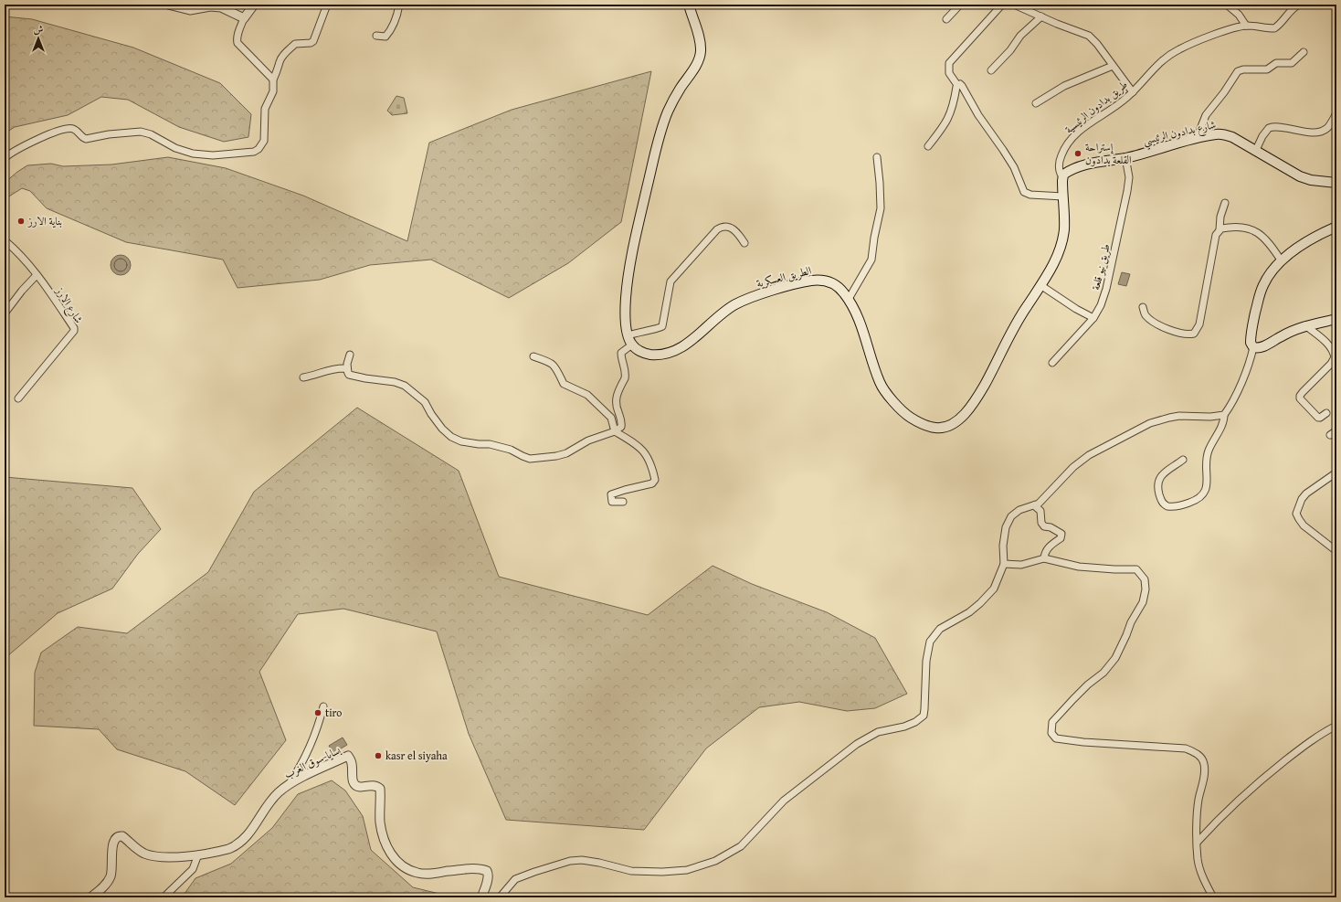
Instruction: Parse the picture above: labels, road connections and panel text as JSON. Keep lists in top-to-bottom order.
{
  "streets": {
    "main road": ["شارع بدادون الرئيسي", "الطريق العسكرية"],
    "street": [
      "طريق بدادون الرئيسية",
      "طريق نيو قلعة",
      "شارع الارز",
      "بسايا-سوق الغرب"
    ]
  },
  "crossings": [
    ["طريق بدادون الرئيسية", "شارع بدادون الرئيسي"],
    ["طريق بدادون الرئيسية", "الطريق العسكرية"],
    ["شارع بدادون الرئيسي", "طريق نيو قلعة"],
    ["شارع بدادون الرئيسي", "الطريق العسكرية"]
  ],
  "places": [
    "إستراحة القلعة بدادون",
    "بناية الارز",
    "tiro",
    "kasr el siyaha"
  ],
  "north": "top"
}
